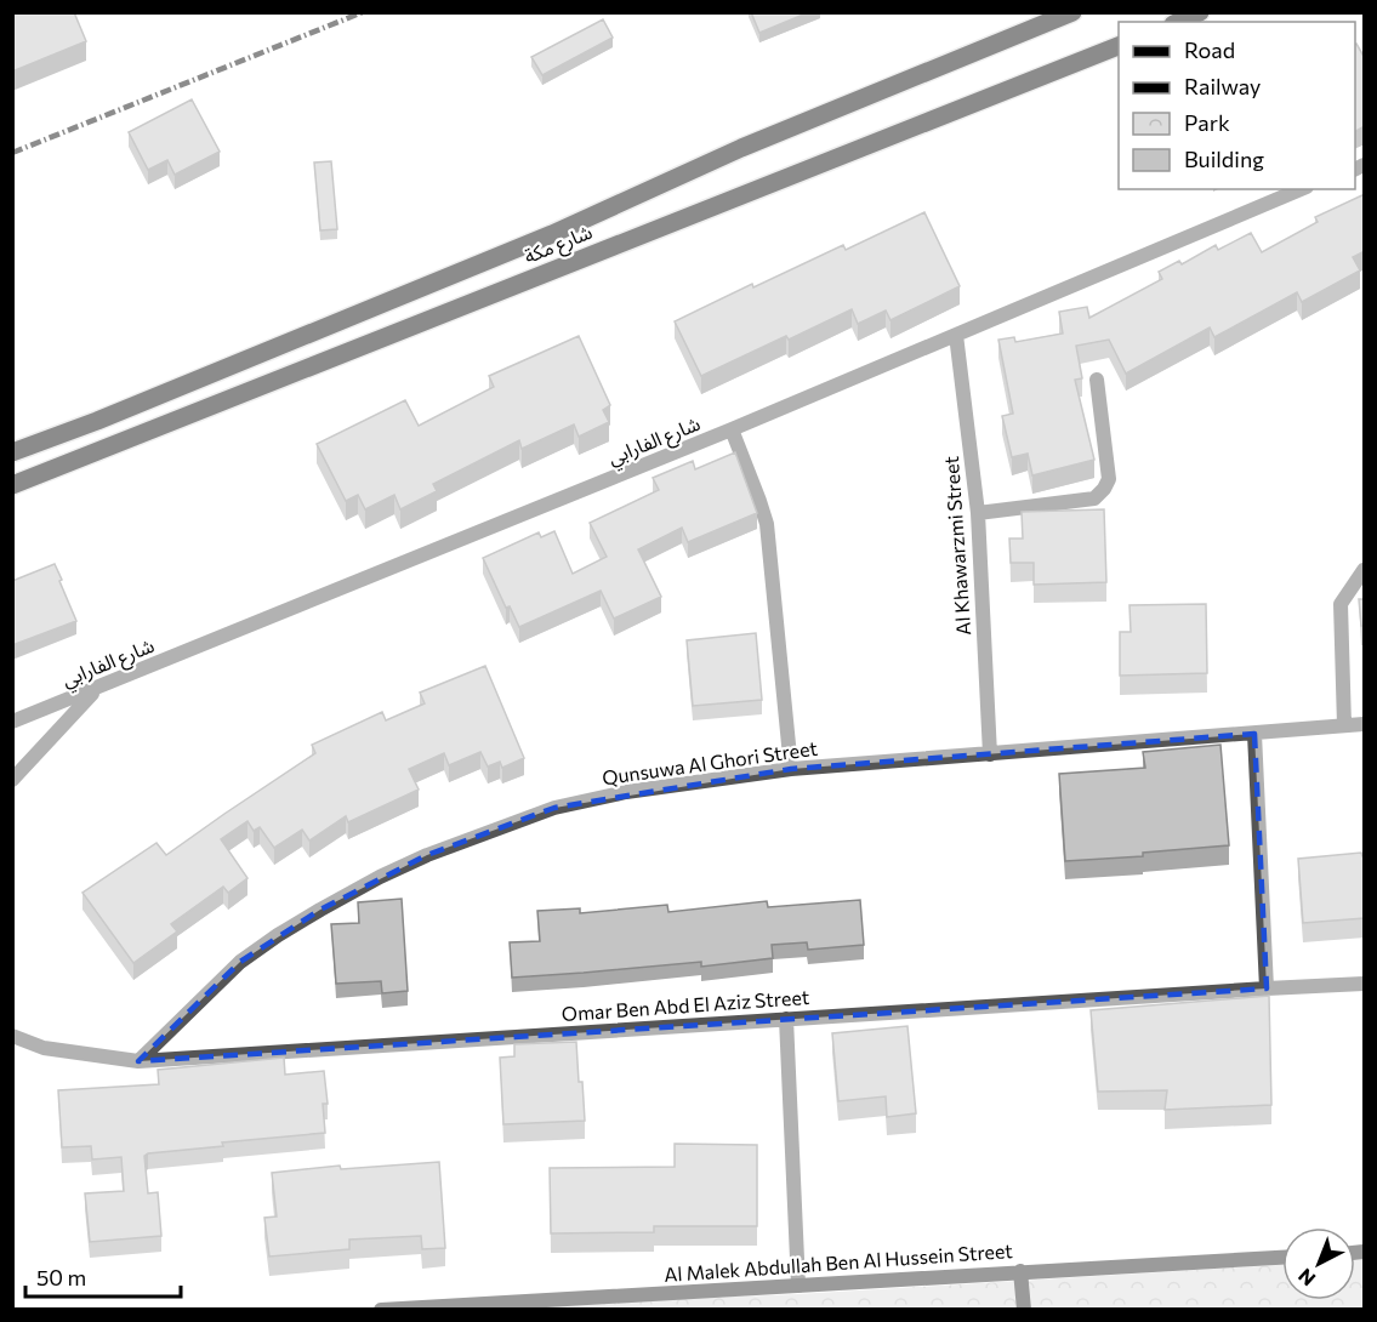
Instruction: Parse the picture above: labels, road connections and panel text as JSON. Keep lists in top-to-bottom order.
{
  "streets": {
    "main road": ["شارع مكة", "Al Malek Abdullah Ben Al Hussein Street"],
    "street": [
      "شارع الفارابي",
      "Al Khawarzmi Street",
      "Qunsuwa Al Ghori Street",
      "Omar Ben Abd El Aziz Street"
    ]
  },
  "crossings": [
    ["شارع الفارابي", "Al Khawarzmi Street"],
    ["Al Khawarzmi Street", "Qunsuwa Al Ghori Street"],
    ["Qunsuwa Al Ghori Street", "Omar Ben Abd El Aziz Street"]
  ],
  "legend": [
    "Road",
    "Railway",
    "Park",
    "Building"
  ],
  "scale_bar": "50 m",
  "north": "bottom left"
}
